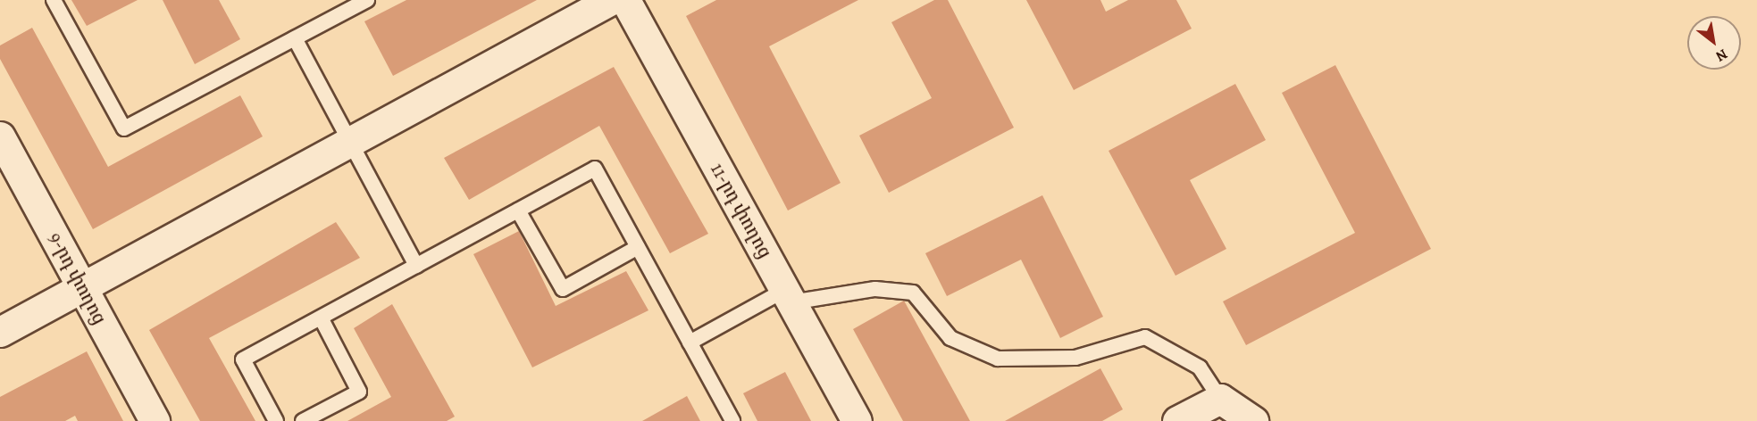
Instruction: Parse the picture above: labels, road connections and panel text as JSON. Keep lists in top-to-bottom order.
{
  "streets": {
    "street": ["11-րդ փողոց", "9-րդ փողոց"]
  },
  "north": "bottom right"
}
